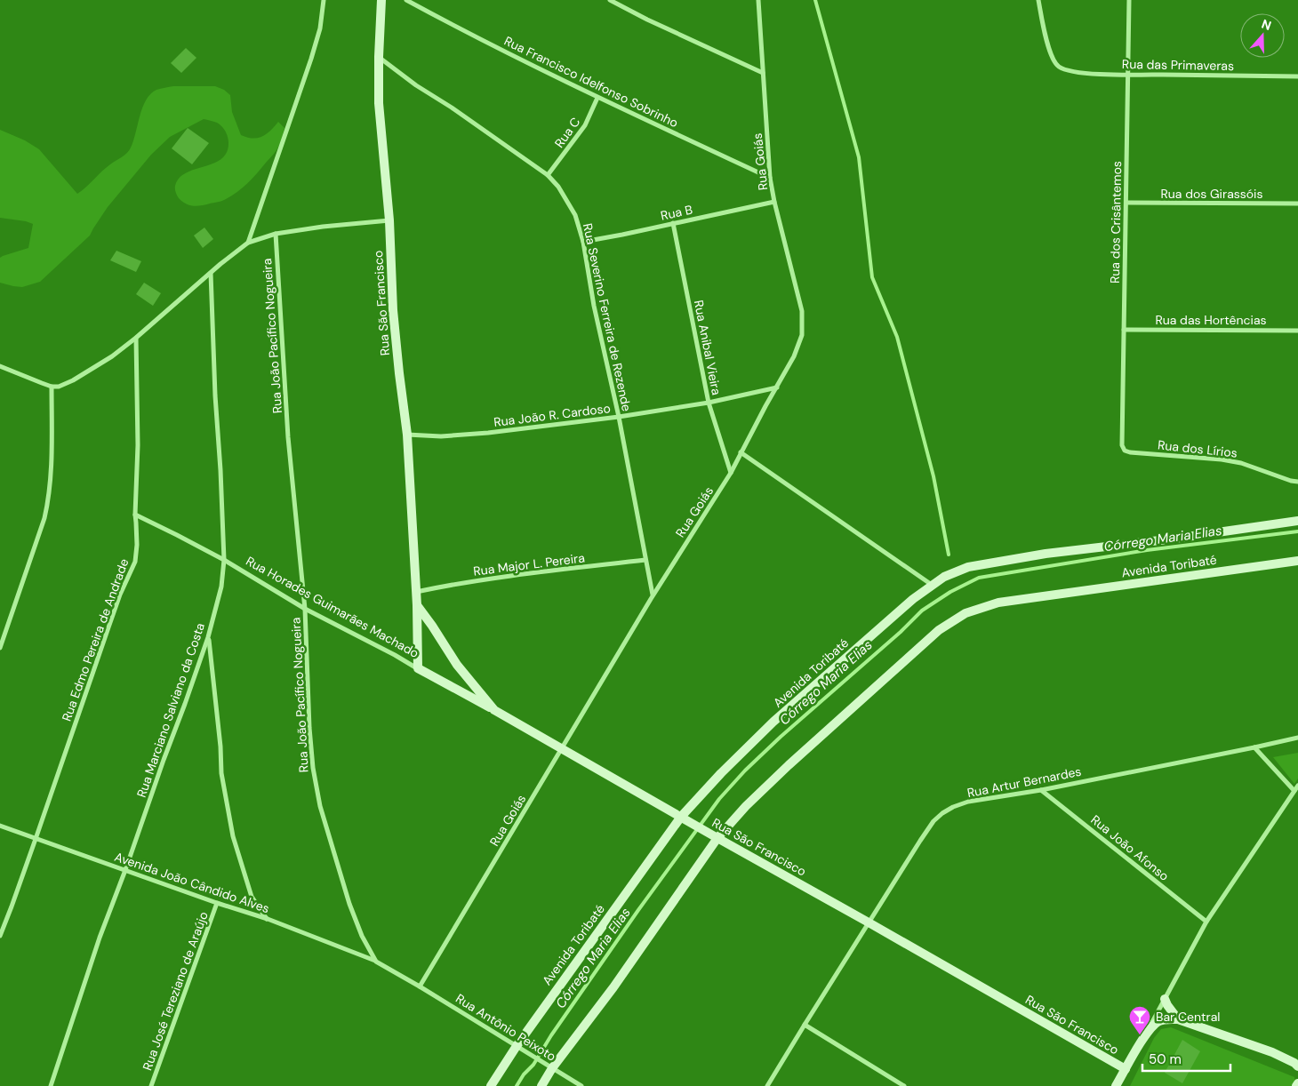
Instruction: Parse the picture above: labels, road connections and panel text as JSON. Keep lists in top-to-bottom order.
{
  "streets": {
    "street": [
      "Rua das Primaveras",
      "Rua Francisco Idelfonso Sobrinho",
      "Rua C",
      "Rua Goiás",
      "Rua dos Girassóis",
      "Rua B",
      "Rua dos Crisântemos",
      "Rua São Francisco",
      "Rua Severino Ferreira de Rezende",
      "Rua das Hortências",
      "Rua João Pacífico Nogueira",
      "Rua Anibal Vieira",
      "Rua João R. Cardoso",
      "Rua dos Lírios",
      "Rua Major L. Pereira",
      "Avenida Toribaté",
      "Rua Horades Guimarães Machado",
      "Rua Edmo Pereira de Andrade",
      "Rua Marciano Salviano da Costa",
      "Rua Artur Bernardes",
      "Rua João Afonso",
      "Avenida João Cândido Alves",
      "Rua José Tereziano de Araújo",
      "Rua Antônio Peixoto"
    ]
  },
  "crossings": [
    ["Rua das Primaveras", "Rua dos Crisântemos"],
    ["Rua Francisco Idelfonso Sobrinho", "Rua C"],
    ["Rua Francisco Idelfonso Sobrinho", "Rua Goiás"],
    ["Rua C", "Rua Severino Ferreira de Rezende"],
    ["Rua Goiás", "Rua B"],
    ["Rua Goiás", "Rua São Francisco"],
    ["Rua Goiás", "Rua Severino Ferreira de Rezende"],
    ["Rua Goiás", "Rua Anibal Vieira"],
    ["Rua Goiás", "Rua João R. Cardoso"],
    ["Rua Goiás", "Rua Antônio Peixoto"],
    ["Rua dos Girassóis", "Rua dos Crisântemos"],
    ["Rua B", "Rua Severino Ferreira de Rezende"],
    ["Rua B", "Rua Anibal Vieira"],
    ["Rua dos Crisântemos", "Rua das Hortências"],
    ["Rua dos Crisântemos", "Rua dos Lírios"],
    ["Rua São Francisco", "Rua Severino Ferreira de Rezende"],
    ["Rua São Francisco", "Rua João R. Cardoso"],
    ["Rua São Francisco", "Rua Major L. Pereira"],
    ["Rua São Francisco", "Avenida Toribaté"],
    ["Rua São Francisco", "Rua Horades Guimarães Machado"],
    ["Rua São Francisco", "Rua Artur Bernardes"],
    ["Rua Severino Ferreira de Rezende", "Rua João R. Cardoso"],
    ["Rua Severino Ferreira de Rezende", "Rua Major L. Pereira"],
    ["Rua João Pacífico Nogueira", "Rua Horades Guimarães Machado"],
    ["Rua João Pacífico Nogueira", "Avenida João Cândido Alves"],
    ["Rua Anibal Vieira", "Rua João R. Cardoso"],
    ["Avenida Toribaté", "Rua Antônio Peixoto"],
    ["Rua Horades Guimarães Machado", "Rua Edmo Pereira de Andrade"],
    ["Rua Horades Guimarães Machado", "Rua Marciano Salviano da Costa"],
    ["Rua Edmo Pereira de Andrade", "Avenida João Cândido Alves"],
    ["Rua Marciano Salviano da Costa", "Avenida João Cândido Alves"],
    ["Rua Artur Bernardes", "Rua João Afonso"],
    ["Avenida João Cândido Alves", "Rua José Tereziano de Araújo"]
  ],
  "water": ["Córrego Maria Elias"],
  "places": {
    "bar": ["Bar Central"]
  },
  "scale_bar": "50 m",
  "north": "top"
}
